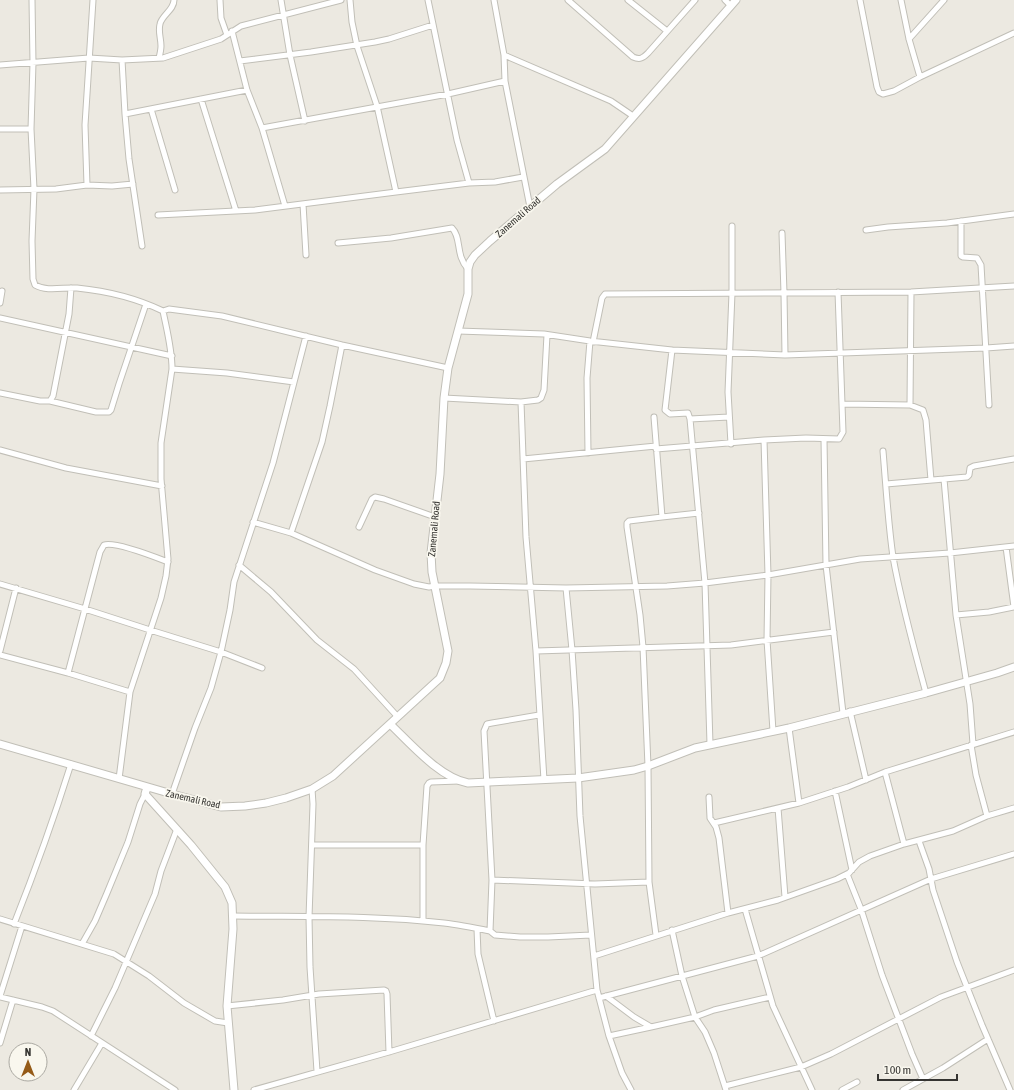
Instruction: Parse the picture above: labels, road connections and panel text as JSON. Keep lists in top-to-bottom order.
{
  "streets": {
    "street": ["Zanemali Road"]
  },
  "scale_bar": "100 m",
  "north": "top"
}
